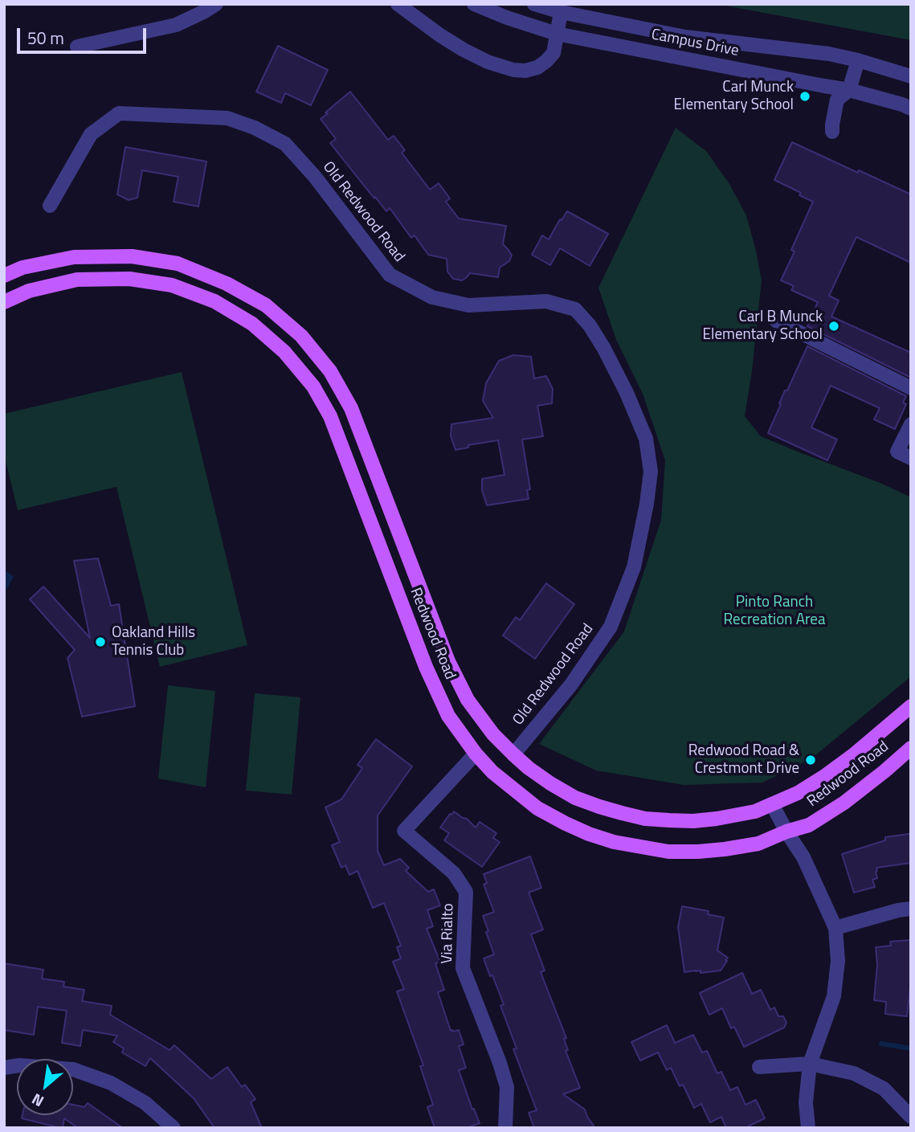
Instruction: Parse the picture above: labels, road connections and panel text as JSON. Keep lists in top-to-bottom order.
{
  "streets": {
    "main road": ["Redwood Road"],
    "street": ["Campus Drive", "Old Redwood Road", "Via Rialto"]
  },
  "crossings": [
    ["Old Redwood Road", "Redwood Road"],
    ["Redwood Road", "Via Rialto"]
  ],
  "parks": ["Pinto Ranch Recreation Area"],
  "places": [
    "Carl Munck Elementary School",
    "Carl B Munck Elementary School",
    "Oakland Hills Tennis Club",
    "Redwood Road & Crestmont Drive"
  ],
  "scale_bar": "50 m",
  "north": "bottom left"
}
